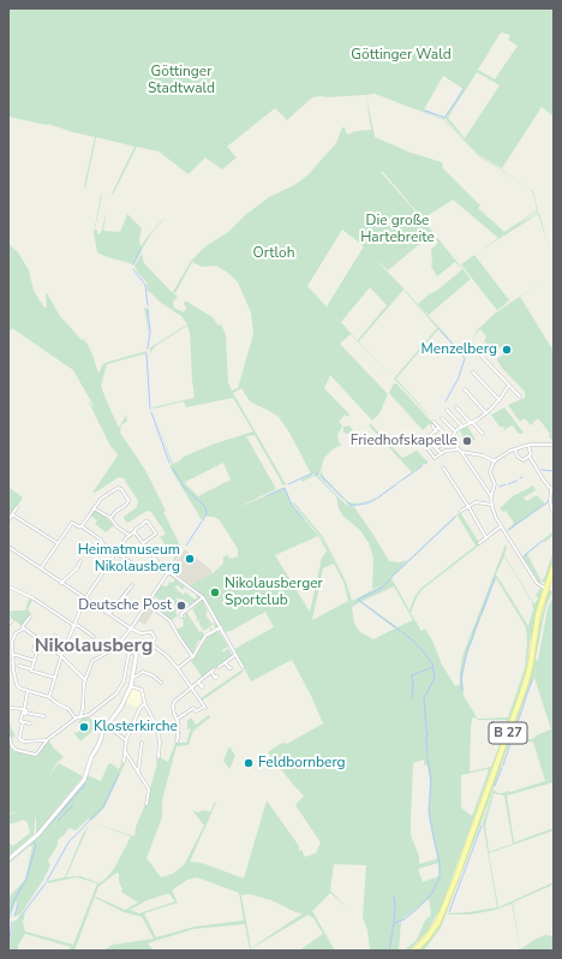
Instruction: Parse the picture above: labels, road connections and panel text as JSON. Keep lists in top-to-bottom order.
{
  "streets": {
    "main road": ["B 27"]
  },
  "districts": ["Nikolausberg"],
  "parks": [
    "Göttinger Wald",
    "Göttinger Stadtwald",
    "Die große Hartebreite",
    "Ortloh"
  ],
  "places": [
    "Menzelberg",
    "Friedhofskapelle",
    "Heimatmuseum Nikolausberg",
    "Nikolausberger Sportclub",
    "Deutsche Post",
    "Klosterkirche",
    "Feldbornberg"
  ]
}
